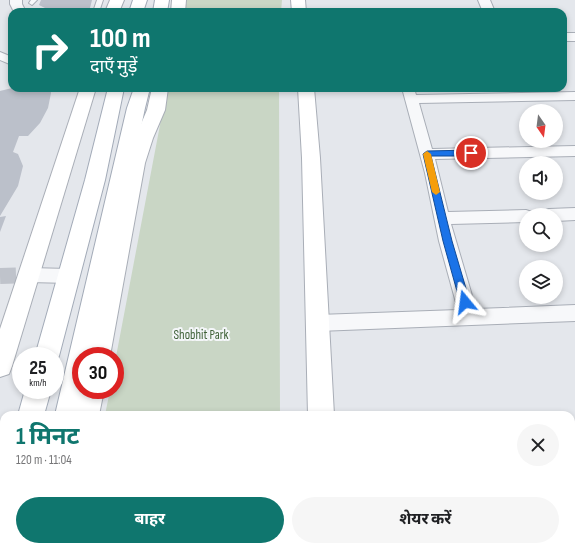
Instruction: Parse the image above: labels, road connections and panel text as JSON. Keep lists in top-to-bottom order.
{
  "parks": ["Shobhit Park"],
  "north": "bottom",
  "page": {
    "turn": ["100 m", "दाएँ मुड़ें"],
    "speed": "25 km/h",
    "limit": "30",
    "heading": ["1 मिनट", "120 m · 11:04"],
    "buttons": ["बाहर", "शेयर करें"]
  }
}
